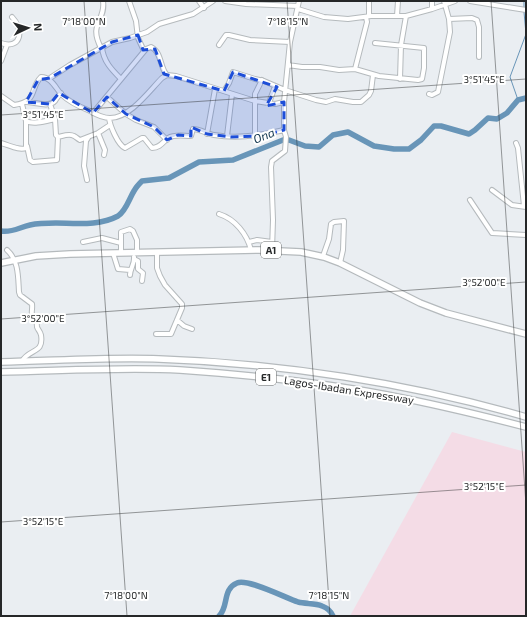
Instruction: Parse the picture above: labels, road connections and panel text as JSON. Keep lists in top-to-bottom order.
{
  "streets": {
    "highway": ["A1", "E1", "Lagos-Ibadan Expressway"]
  },
  "water": ["Ona"],
  "north": "right",
  "coordinates": [
    "7°18'00\"N",
    "7°18'15\"N",
    "3°51'45\"E",
    "3°52'00\"E",
    "3°52'15\"E"
  ]
}
